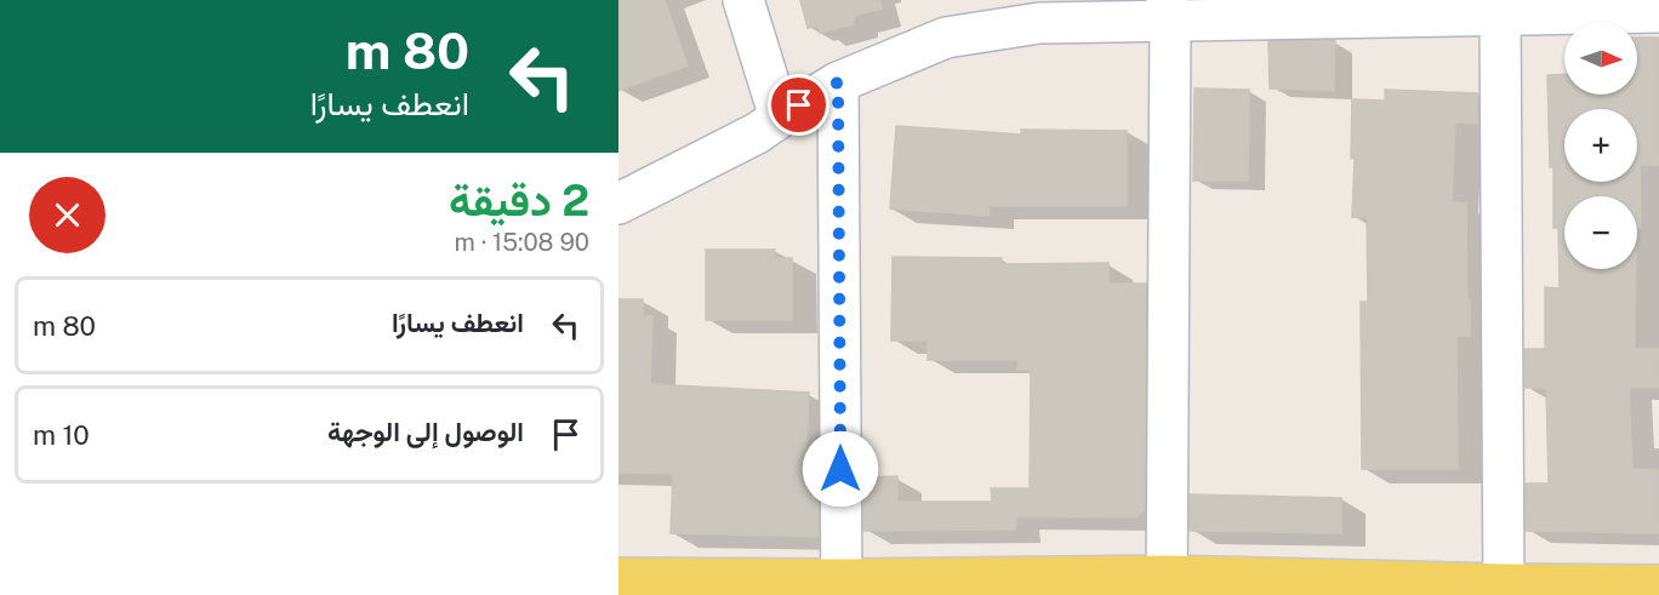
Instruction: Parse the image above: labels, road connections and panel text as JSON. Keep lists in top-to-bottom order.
{
  "north": "right",
  "page": {
    "turn": ["80 m", "انعطف يسارًا"],
    "map_buttons": ["+", "−"],
    "heading": ["2 دقيقة", "90 m · 15:08"],
    "list": [
      {
        "name": "انعطف يسارًا",
        "value": "80 m"
      },
      {
        "name": "الوصول إلى الوجهة",
        "value": "10 m"
      }
    ]
  }
}
